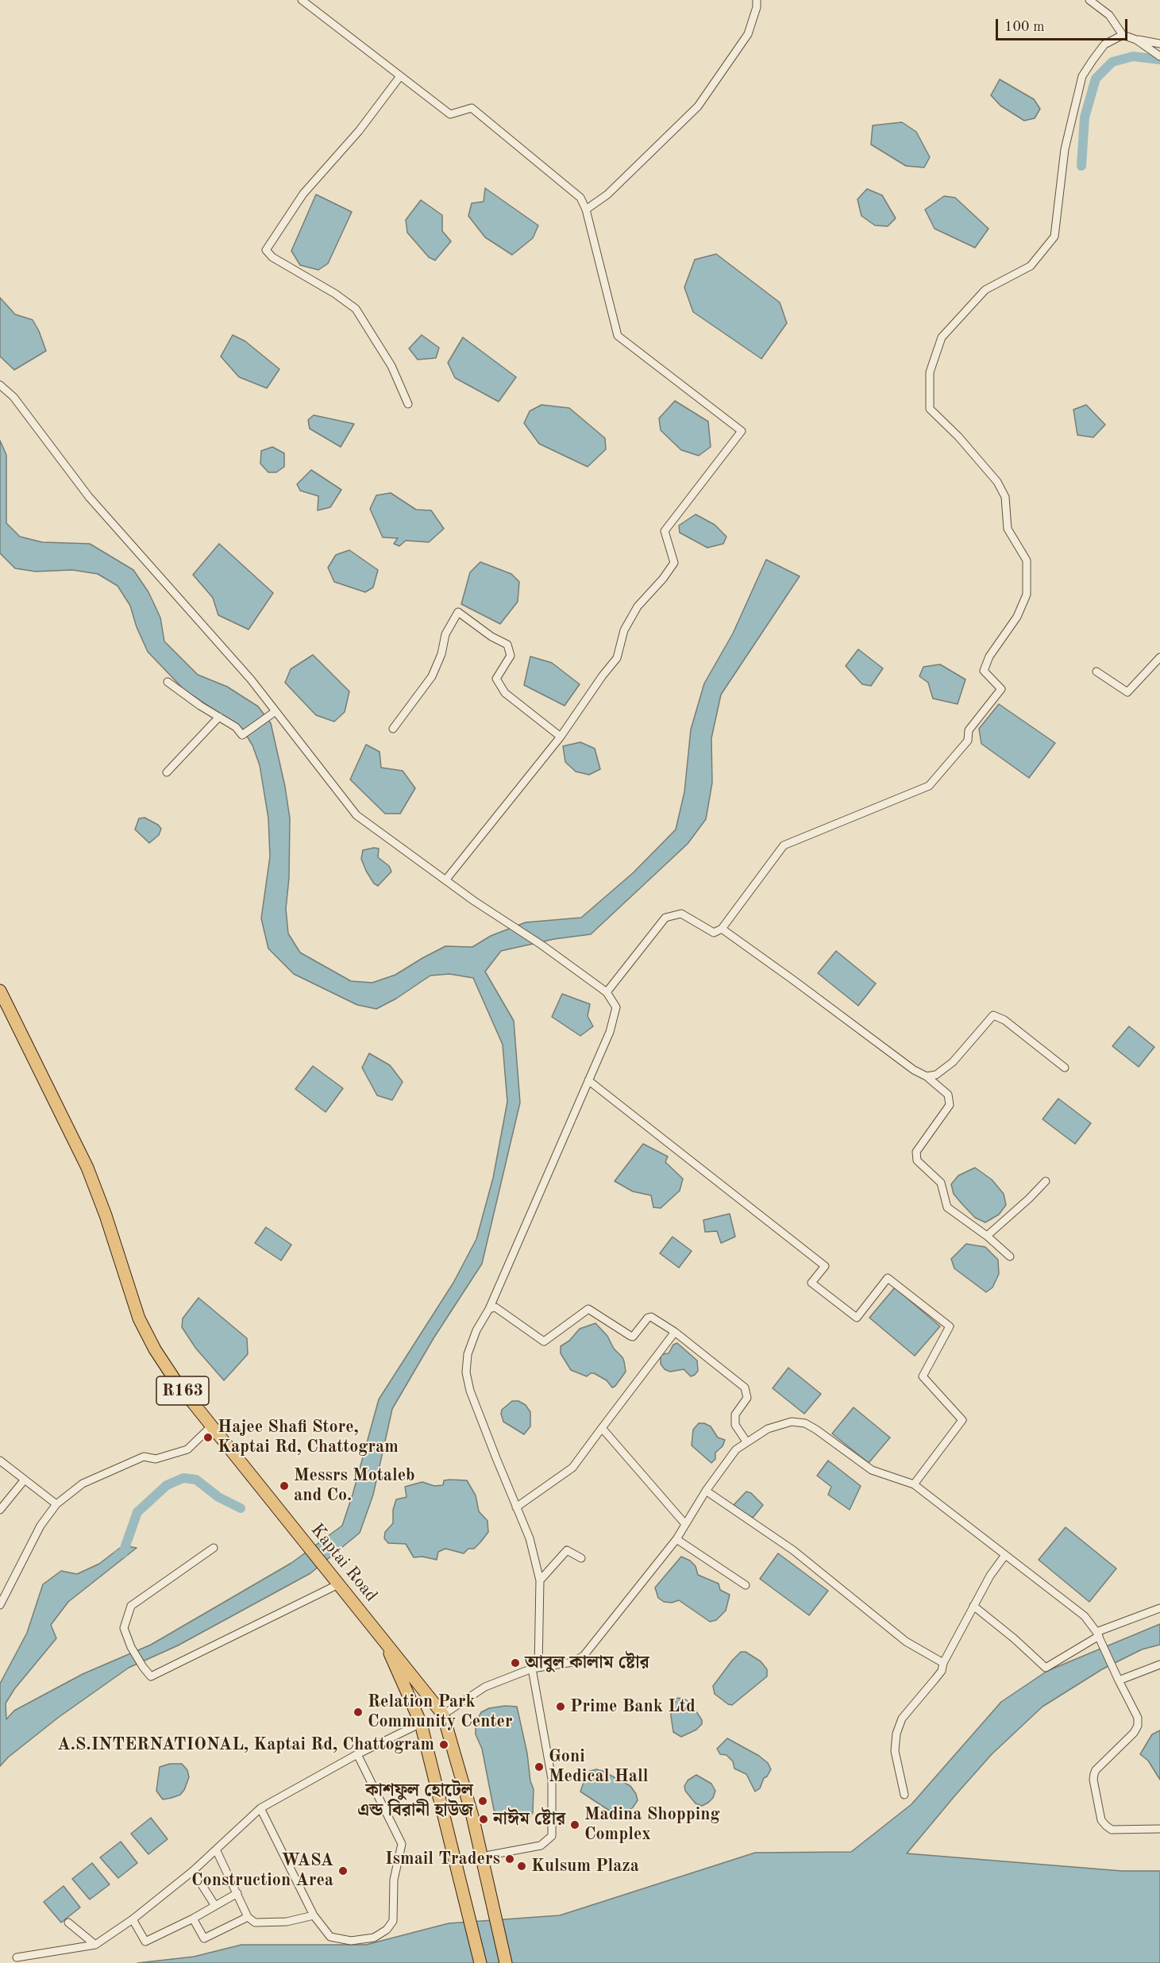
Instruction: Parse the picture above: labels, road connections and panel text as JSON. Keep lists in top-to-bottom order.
{
  "streets": {
    "main road": ["R163", "Kaptai Road"]
  },
  "crossings": [
    ["R163", "Kaptai Road"]
  ],
  "places": [
    "Hajee Shafi Store, Kaptai Rd, Chattogram",
    "Messrs Motaleb and Co.",
    "আবুল কালাম ষ্টোর",
    "Prime Bank Ltd",
    "Relation Park Community Center",
    "A.S.INTERNATIONAL, Kaptai Rd, Chattogram",
    "Goni Medical Hall",
    "কাশফুল হোটেল এন্ড বিরানী হাউজ",
    "নাঈম ষ্টোর",
    "Madina Shopping Complex",
    "Ismail Traders",
    "Kulsum Plaza",
    "WASA Construction Area"
  ],
  "scale_bar": "100 m"
}
